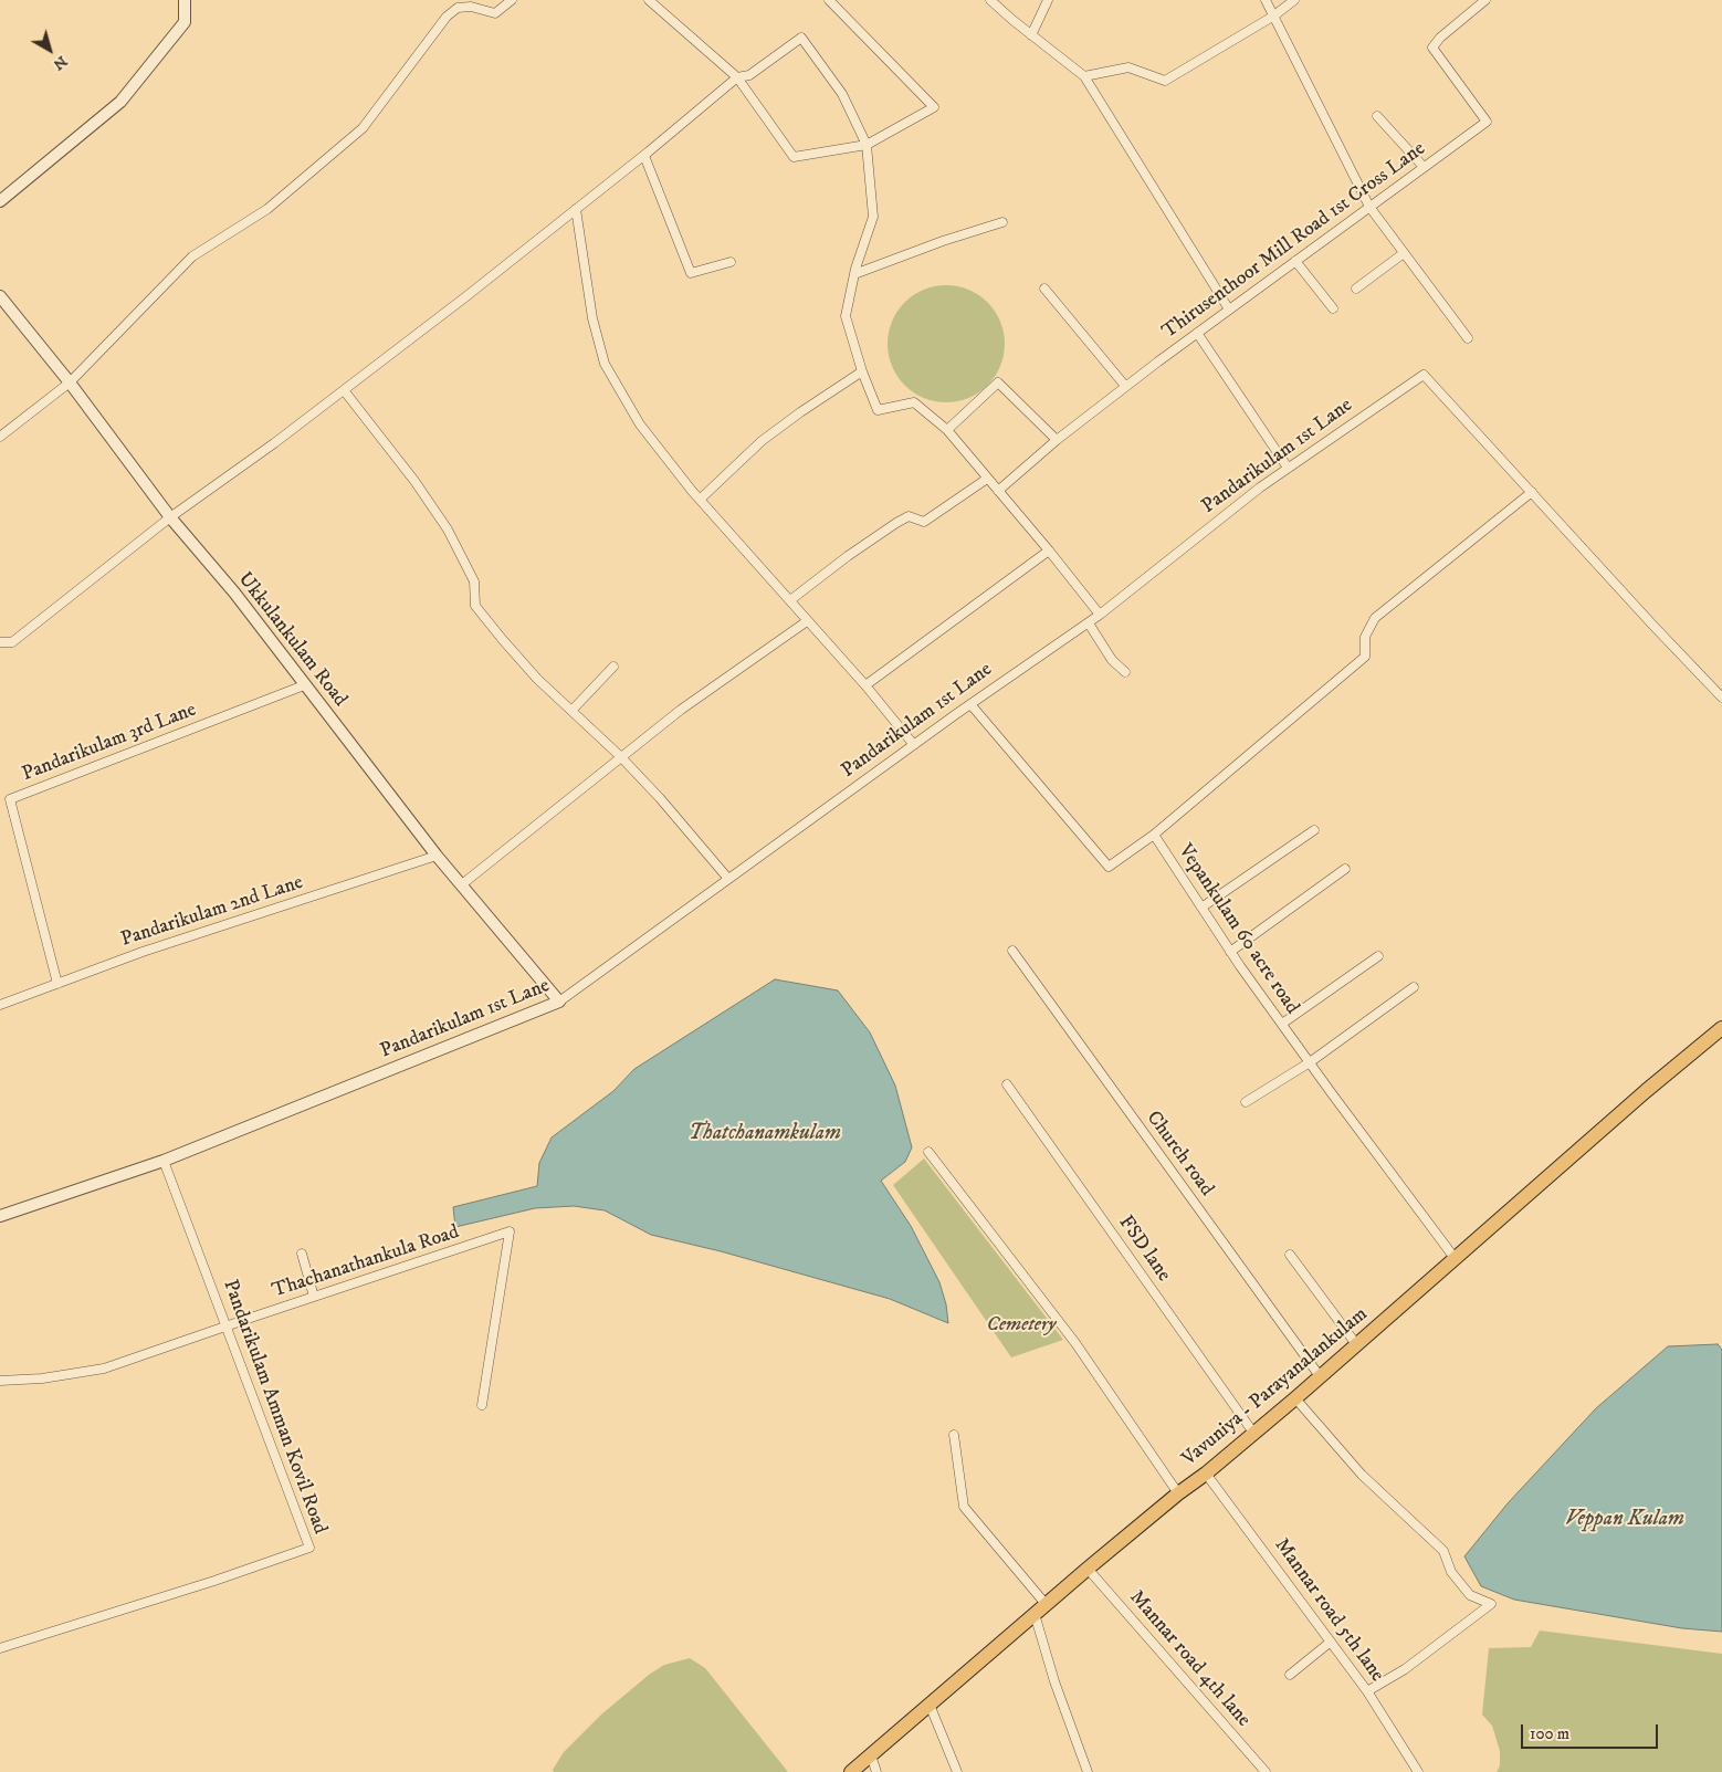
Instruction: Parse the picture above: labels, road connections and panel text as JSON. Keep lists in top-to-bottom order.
{
  "streets": {
    "highway": ["Vavuniya - Parayanalankulam"],
    "street": [
      "Thirusenthoor Mill Road 1st Cross Lane",
      "Pandarikulam 1st Lane",
      "Ukkulankulam Road",
      "Pandarikulam 3rd Lane",
      "Pandarikulam 2nd Lane",
      "Vepankulam 60 acre road",
      "Church road",
      "FSD lane",
      "Thachanathankula Road",
      "Pandarikulam Amman Kovil Road",
      "Mannar road 5th lane",
      "Mannar road 4th lane"
    ]
  },
  "crossings": [
    ["Pandarikulam 1st Lane", "Ukkulankulam Road"],
    ["Pandarikulam 1st Lane", "Vepankulam 60 acre road"],
    ["Pandarikulam 1st Lane", "Pandarikulam Amman Kovil Road"],
    ["Ukkulankulam Road", "Pandarikulam 3rd Lane"],
    ["Ukkulankulam Road", "Pandarikulam 2nd Lane"],
    ["Pandarikulam 3rd Lane", "Pandarikulam 2nd Lane"],
    ["Vepankulam 60 acre road", "Vavuniya - Parayanalankulam"],
    ["Church road", "Vavuniya - Parayanalankulam"],
    ["FSD lane", "Vavuniya - Parayanalankulam"],
    ["Thachanathankula Road", "Pandarikulam Amman Kovil Road"],
    ["Vavuniya - Parayanalankulam", "Mannar road 5th lane"],
    ["Vavuniya - Parayanalankulam", "Mannar road 4th lane"]
  ],
  "water": ["Thatchanamkulam", "Veppan Kulam"],
  "parks": ["Cemetery"],
  "scale_bar": "100 m",
  "north": "bottom right"
}
